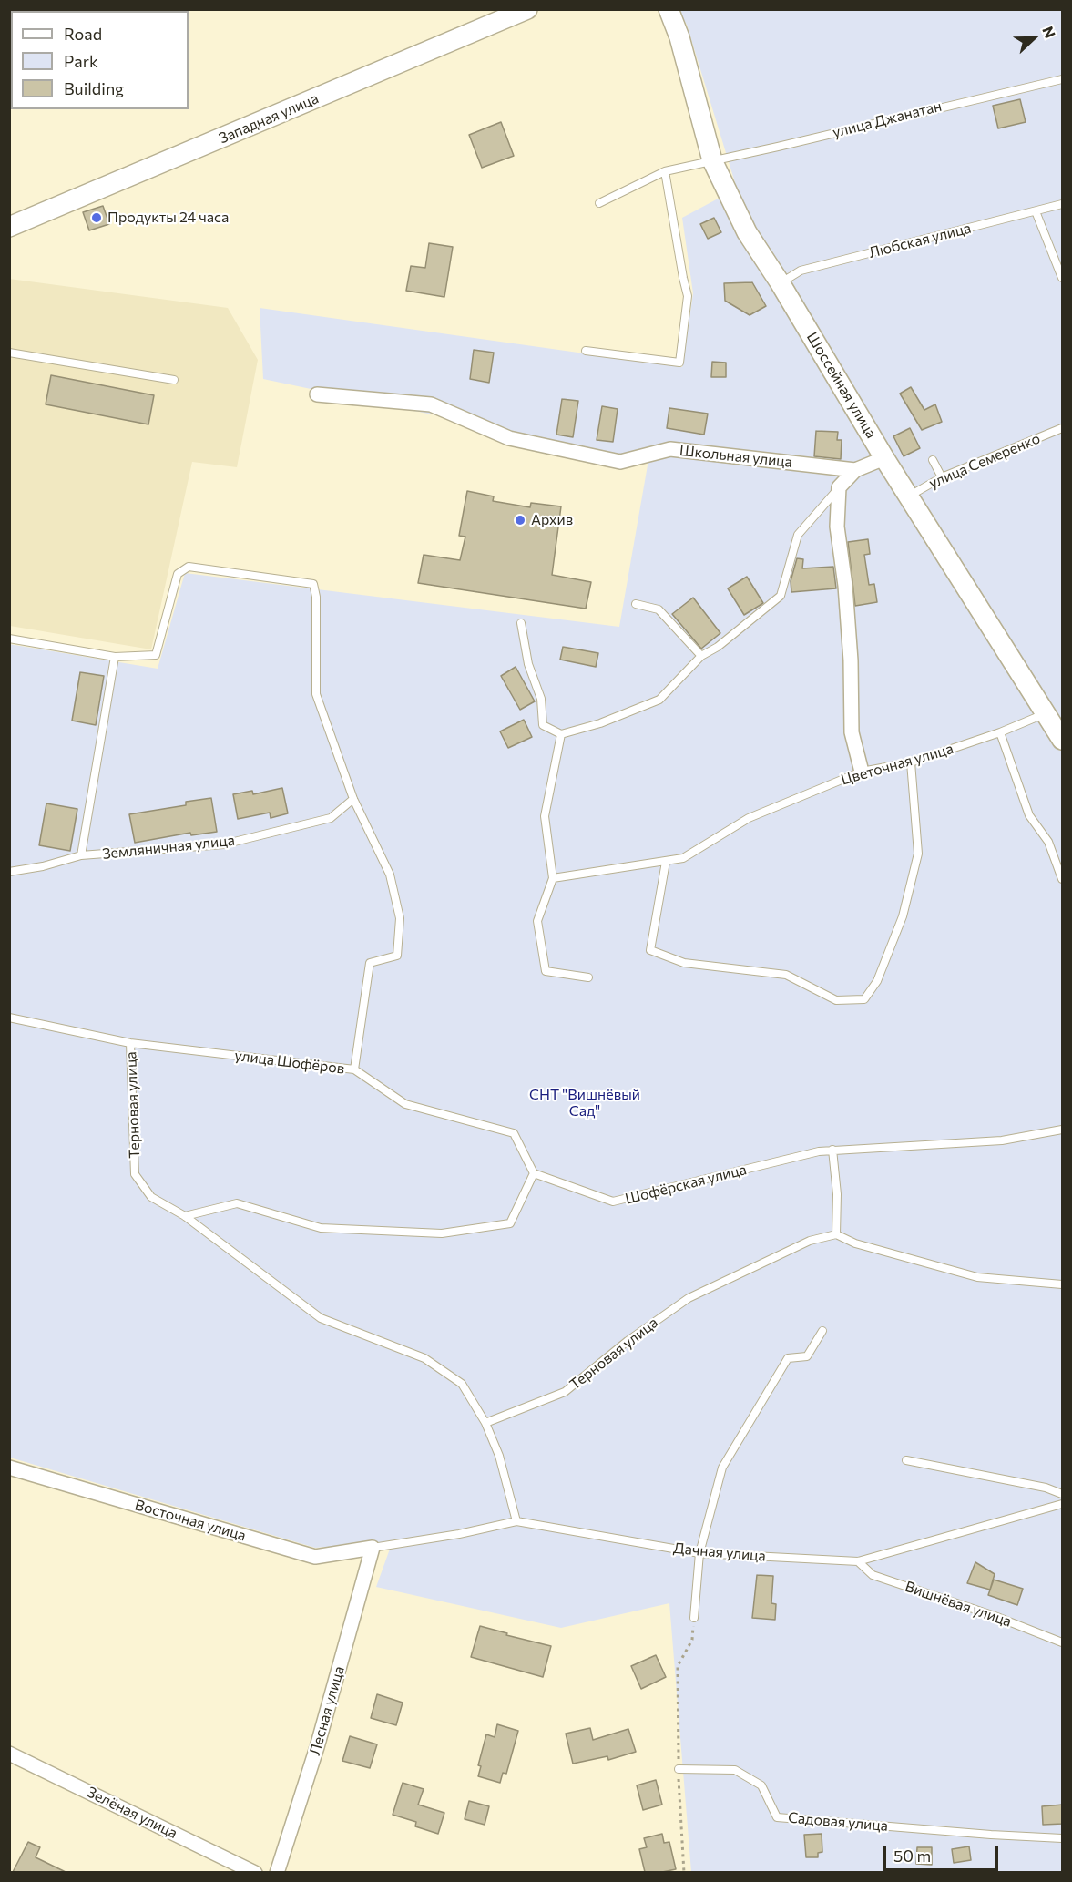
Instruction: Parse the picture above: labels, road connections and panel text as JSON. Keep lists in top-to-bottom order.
{
  "streets": {
    "street": [
      "Западная улица",
      "Шоссейная улица",
      "Школьная улица",
      "Восточная улица",
      "Лесная улица",
      "Зелёная улица"
    ],
    "lane": [
      "улица Джанатан",
      "Любская улица",
      "улица Семеренко",
      "Цветочная улица",
      "Земляничная улица",
      "улица Шофёров",
      "Терновая улица",
      "Шофёрская улица",
      "Дачная улица",
      "Вишнёвая улица",
      "Садовая улица"
    ]
  },
  "crossings": [
    ["улица Джанатан", "Шоссейная улица"],
    ["Любская улица", "Шоссейная улица"],
    ["Шоссейная улица", "улица Семеренко"],
    ["Шоссейная улица", "Цветочная улица"],
    ["улица Шофёров", "Терновая улица"],
    ["улица Шофёров", "Шофёрская улица"],
    ["Восточная улица", "Дачная улица"],
    ["Восточная улица", "Лесная улица"],
    ["Дачная улица", "Вишнёвая улица"],
    ["Дачная улица", "Лесная улица"]
  ],
  "parks": ["СНТ \"Вишнёвый Сад\""],
  "places": ["Продукты 24 часа", "Архив"],
  "legend": ["Road", "Park", "Building"],
  "scale_bar": "50 m",
  "north": "right"
}
